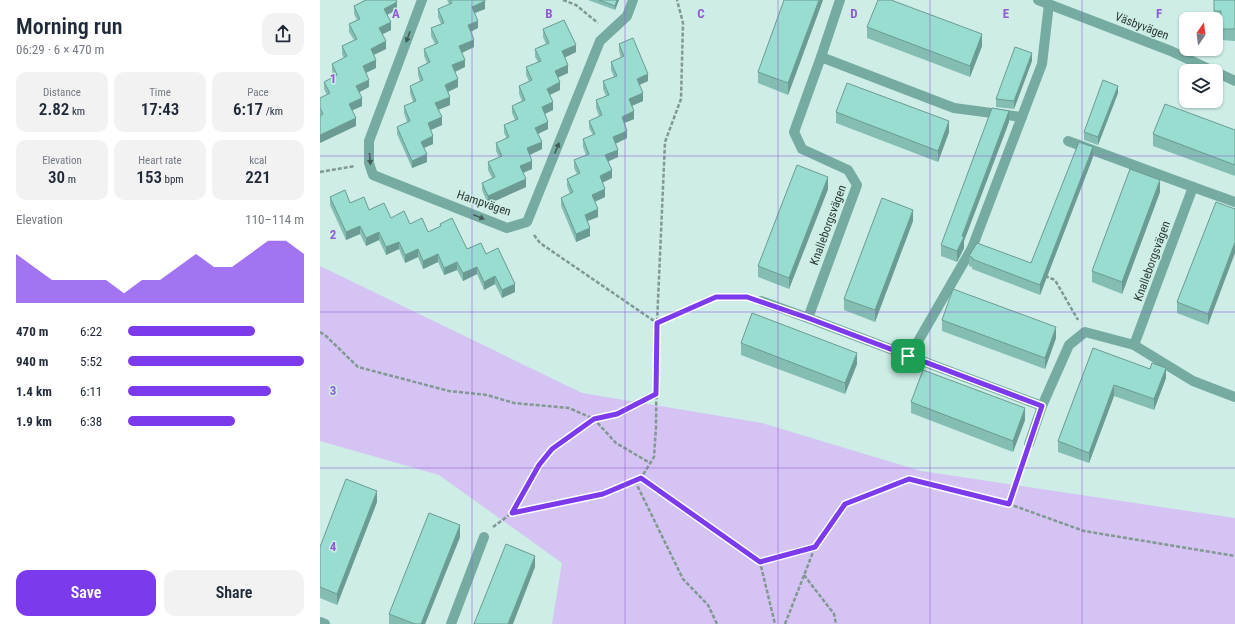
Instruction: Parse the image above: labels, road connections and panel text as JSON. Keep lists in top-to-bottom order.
{
  "streets": {
    "street": ["Väsbyvägen", "Hampvägen", "Knalleborgsvägen"]
  },
  "one_way": ["Hampvägen"],
  "north": "top",
  "page": {
    "heading": ["Morning run", "06:29 · 6 × 470 m"],
    "stats": [
      ["Distance", "2.82 km"],
      ["Time", "17:43"],
      ["Pace", "6:17 /km"],
      ["Elevation", "30 m"],
      ["Heart rate", "153 bpm"],
      ["kcal", "221"]
    ],
    "chart": ["Elevation", "110–114 m"],
    "list": [
      {
        "name": "470 m",
        "note": "6:22"
      },
      {
        "name": "940 m",
        "note": "5:52"
      },
      {
        "name": "1.4 km",
        "note": "6:11"
      },
      {
        "name": "1.9 km",
        "note": "6:38"
      }
    ],
    "buttons": ["Save", "Share"]
  },
  "grid": {
    "columns": [
      "A",
      "B",
      "C",
      "D",
      "E",
      "F"
    ],
    "rows": [
      "1",
      "2",
      "3",
      "4"
    ]
  }
}
